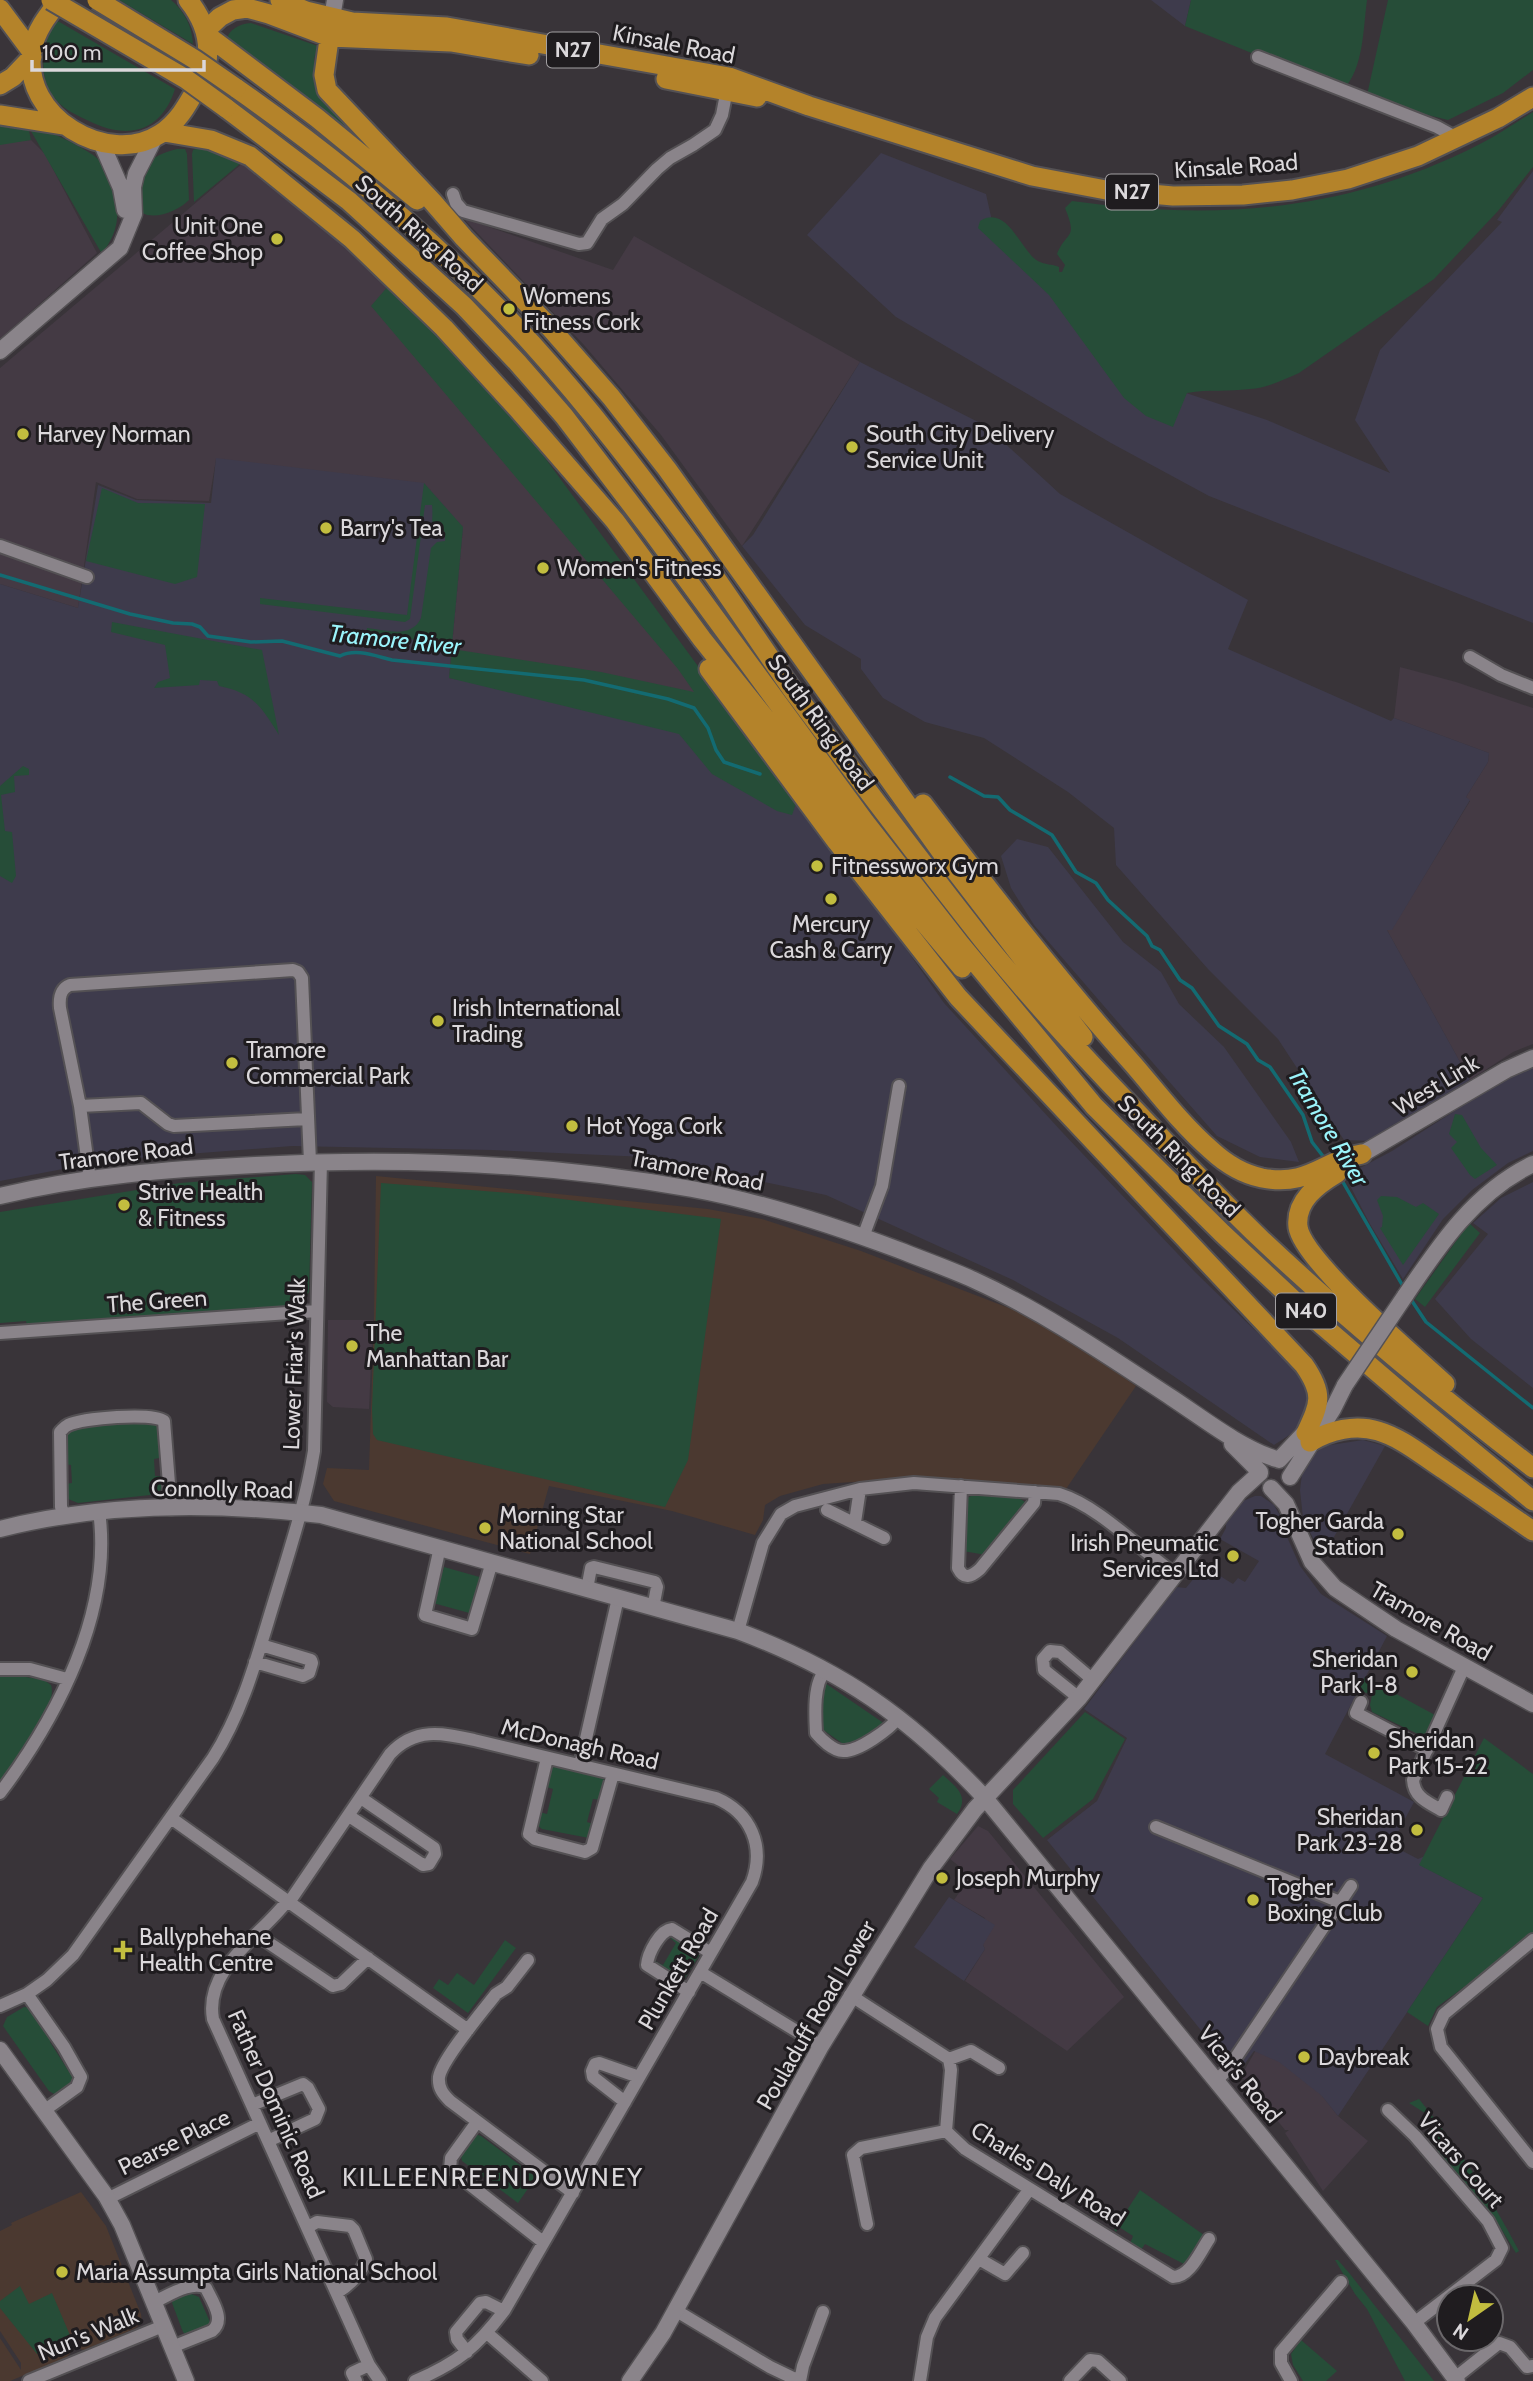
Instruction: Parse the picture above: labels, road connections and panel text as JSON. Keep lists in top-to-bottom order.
{
  "streets": {
    "highway": [
      "Kinsale Road",
      "N27",
      "South Ring Road",
      "N40"
    ],
    "street": [
      "West Link",
      "Tramore Road",
      "The Green",
      "Lower Friar's Walk",
      "Connolly Road",
      "McDonagh Road",
      "Plunkett Road",
      "Pouladuff Road Lower",
      "Vicar's Road",
      "Father Dominic Road",
      "Pearse Place",
      "Vicars Court",
      "Charles Daly Road",
      "Nun's Walk"
    ]
  },
  "crossings": [
    ["Tramore Road", "Lower Friar's Walk"],
    ["Tramore Road", "Pouladuff Road Lower"],
    ["The Green", "Lower Friar's Walk"],
    ["Lower Friar's Walk", "Connolly Road"],
    ["Connolly Road", "Pouladuff Road Lower"],
    ["Connolly Road", "Vicar's Road"],
    ["McDonagh Road", "Plunkett Road"],
    ["McDonagh Road", "Father Dominic Road"],
    ["Pouladuff Road Lower", "Vicar's Road"],
    ["Vicar's Road", "Vicars Court"],
    ["Father Dominic Road", "Pearse Place"]
  ],
  "districts": ["KILLEENREENDOWNEY"],
  "water": ["Tramore River"],
  "places": {
    "other": [
      "Unit One Coffee Shop",
      "Womens Fitness Cork",
      "Harvey Norman",
      "South City Delivery Service Unit",
      "Barry's Tea",
      "Women's Fitness",
      "Fitnessworx Gym",
      "Mercury Cash & Carry",
      "Irish International Trading",
      "Tramore Commercial Park",
      "Hot Yoga Cork",
      "Strive Health & Fitness",
      "The Manhattan Bar",
      "Morning Star National School",
      "Togher Garda Station",
      "Irish Pneumatic Services Ltd",
      "Sheridan Park 1-8",
      "Sheridan Park 15-22",
      "Sheridan Park 23-28",
      "Joseph Murphy",
      "Togher Boxing Club",
      "Daybreak",
      "Maria Assumpta Girls National School"
    ],
    "health": ["Ballyphehane Health Centre"]
  },
  "scale_bar": "100 m",
  "north": "bottom left"
}
